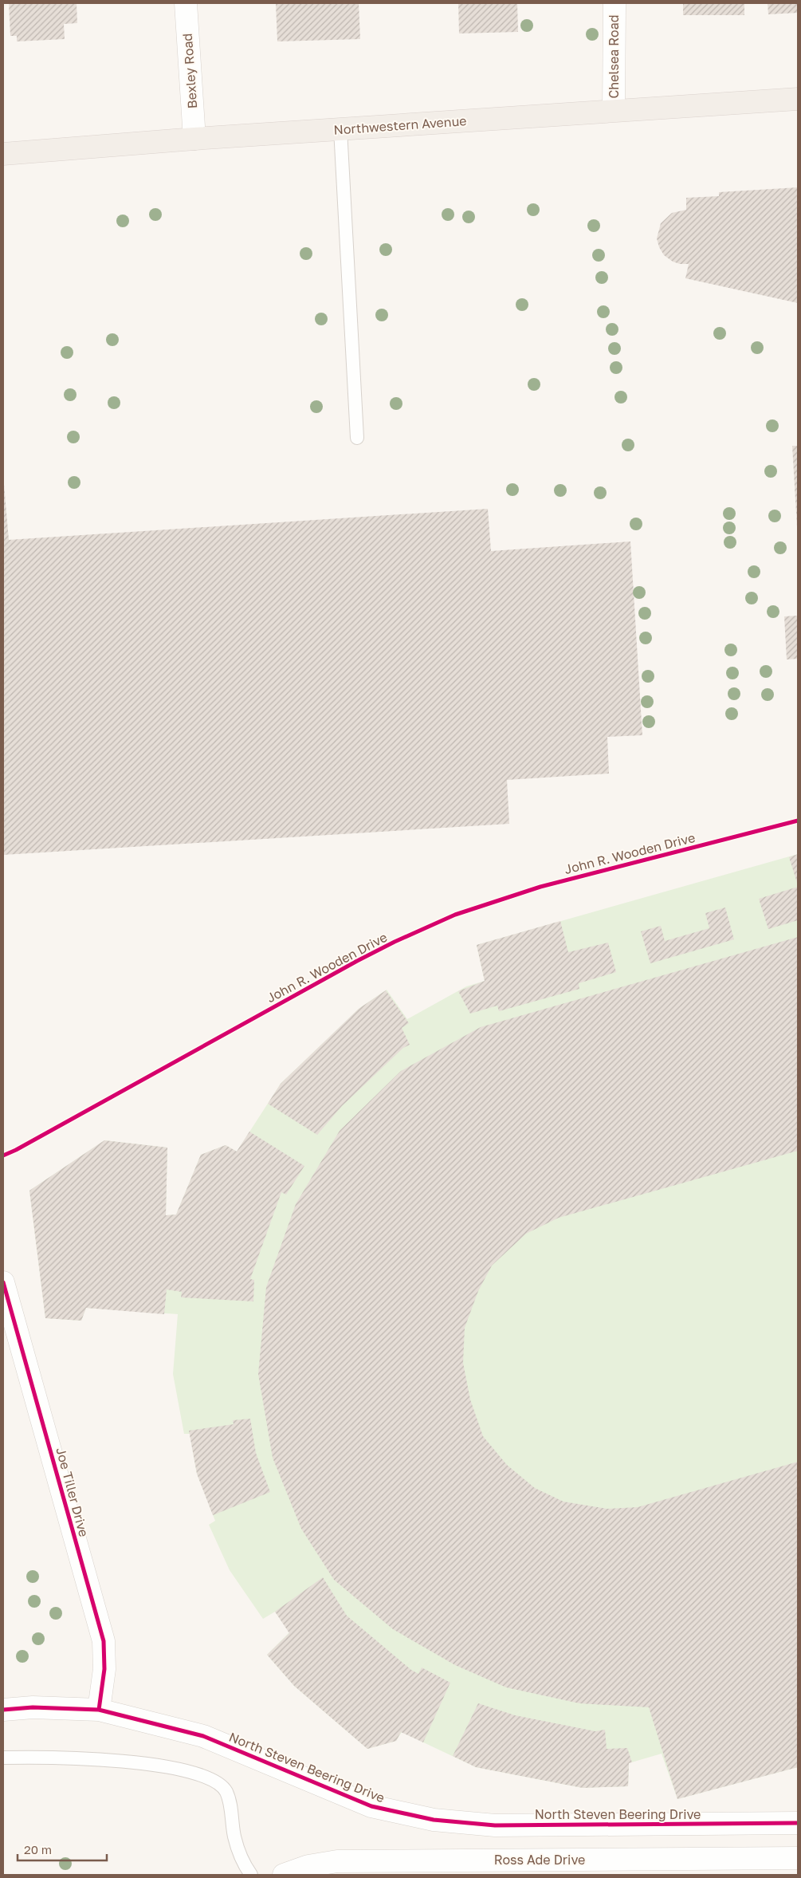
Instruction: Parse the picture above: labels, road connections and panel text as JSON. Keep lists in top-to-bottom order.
{
  "streets": {
    "main road": ["Northwestern Avenue"],
    "street": [
      "Chelsea Road",
      "Bexley Road",
      "Joe Tiller Drive",
      "North Steven Beering Drive",
      "Ross Ade Drive"
    ],
    "cycle path": ["John R. Wooden Drive"]
  },
  "crossings": [
    ["Chelsea Road", "Northwestern Avenue"],
    ["Bexley Road", "Northwestern Avenue"],
    ["Joe Tiller Drive", "North Steven Beering Drive"]
  ],
  "scale_bar": "20 m"
}
